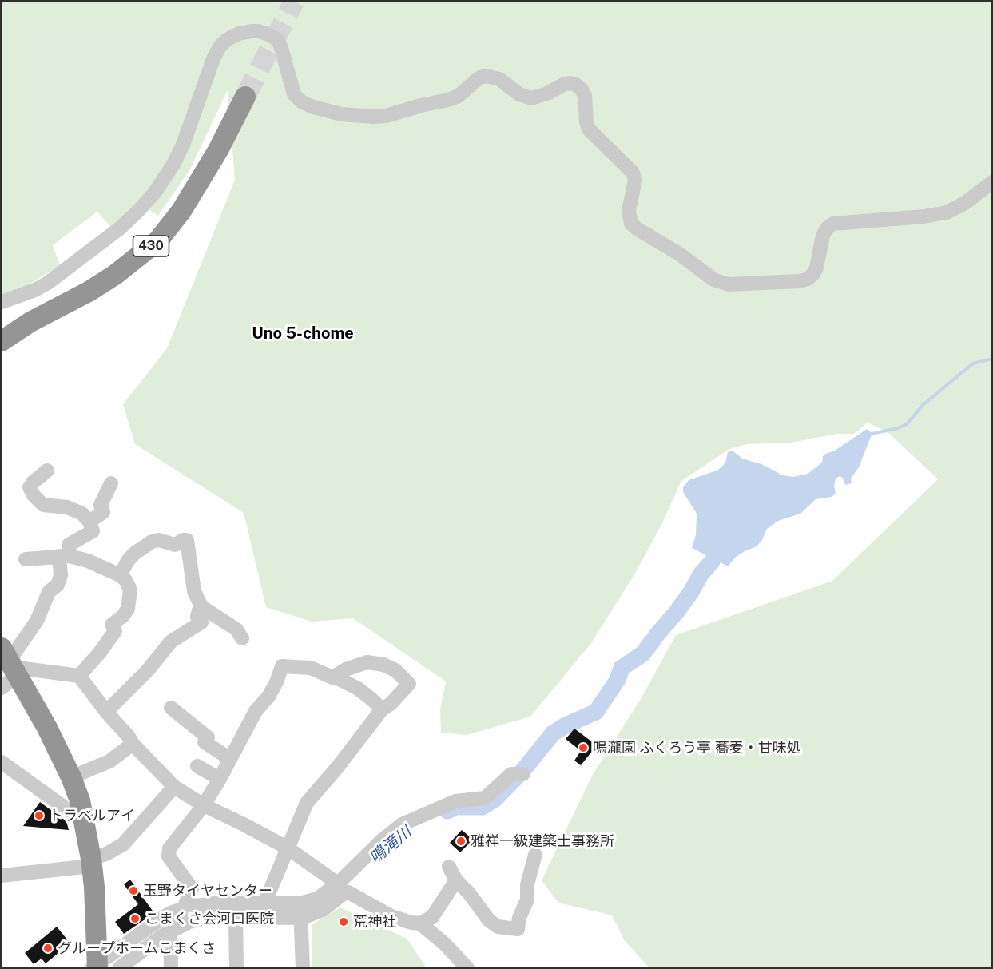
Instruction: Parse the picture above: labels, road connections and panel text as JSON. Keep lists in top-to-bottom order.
{
  "streets": {
    "highway": ["430"]
  },
  "districts": ["Uno 5-chome"],
  "water": ["鳴滝川"],
  "places": [
    "鳴瀧園 ふくろう亭 蕎麦・甘味処",
    "トラベルアイ",
    "雅祥一級建築士事務所",
    "玉野タイヤセンター",
    "こまくさ会河口医院",
    "荒神社",
    "グループホームこまくさ"
  ]
}
